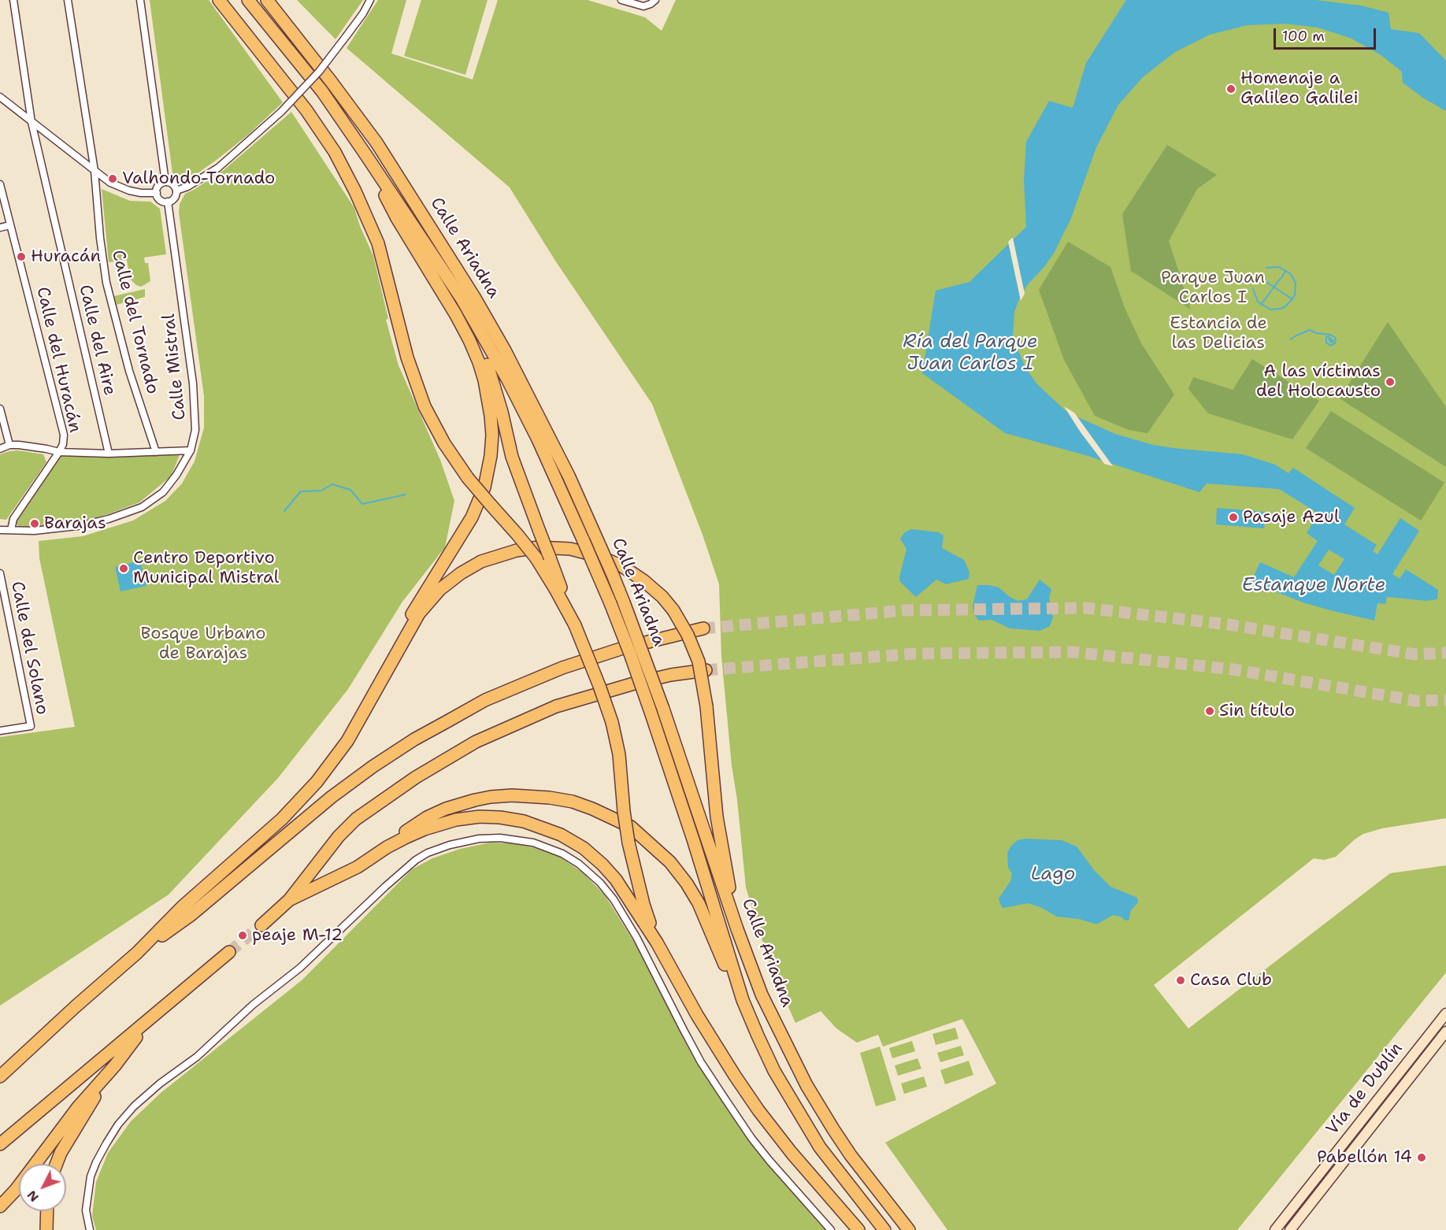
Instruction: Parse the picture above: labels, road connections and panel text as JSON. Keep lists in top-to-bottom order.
{
  "streets": {
    "highway": ["Calle Ariadna"],
    "street": [
      "Calle del Tornado",
      "Calle del Aire",
      "Calle del Huracán",
      "Calle Mistral",
      "Calle del Solano",
      "Vía de Dublín"
    ]
  },
  "crossings": [
    ["Calle del Huracán", "Calle Mistral"]
  ],
  "water": ["Ría del Parque Juan Carlos I", "Estanque Norte", "Lago"],
  "parks": ["Parque Juan Carlos I", "Estancia de las Delicias", "Bosque Urbano de Barajas"],
  "places": [
    "Homenaje a Galileo Galilei",
    "Valhondo-Tornado",
    "Huracán",
    "A las víctimas del Holocausto",
    "Pasaje Azul",
    "Barajas",
    "Centro Deportivo Municipal Mistral",
    "Sin título",
    "peaje M-12",
    "Casa Club",
    "Pabellón 14"
  ],
  "scale_bar": "100 m",
  "north": "bottom left"
}
